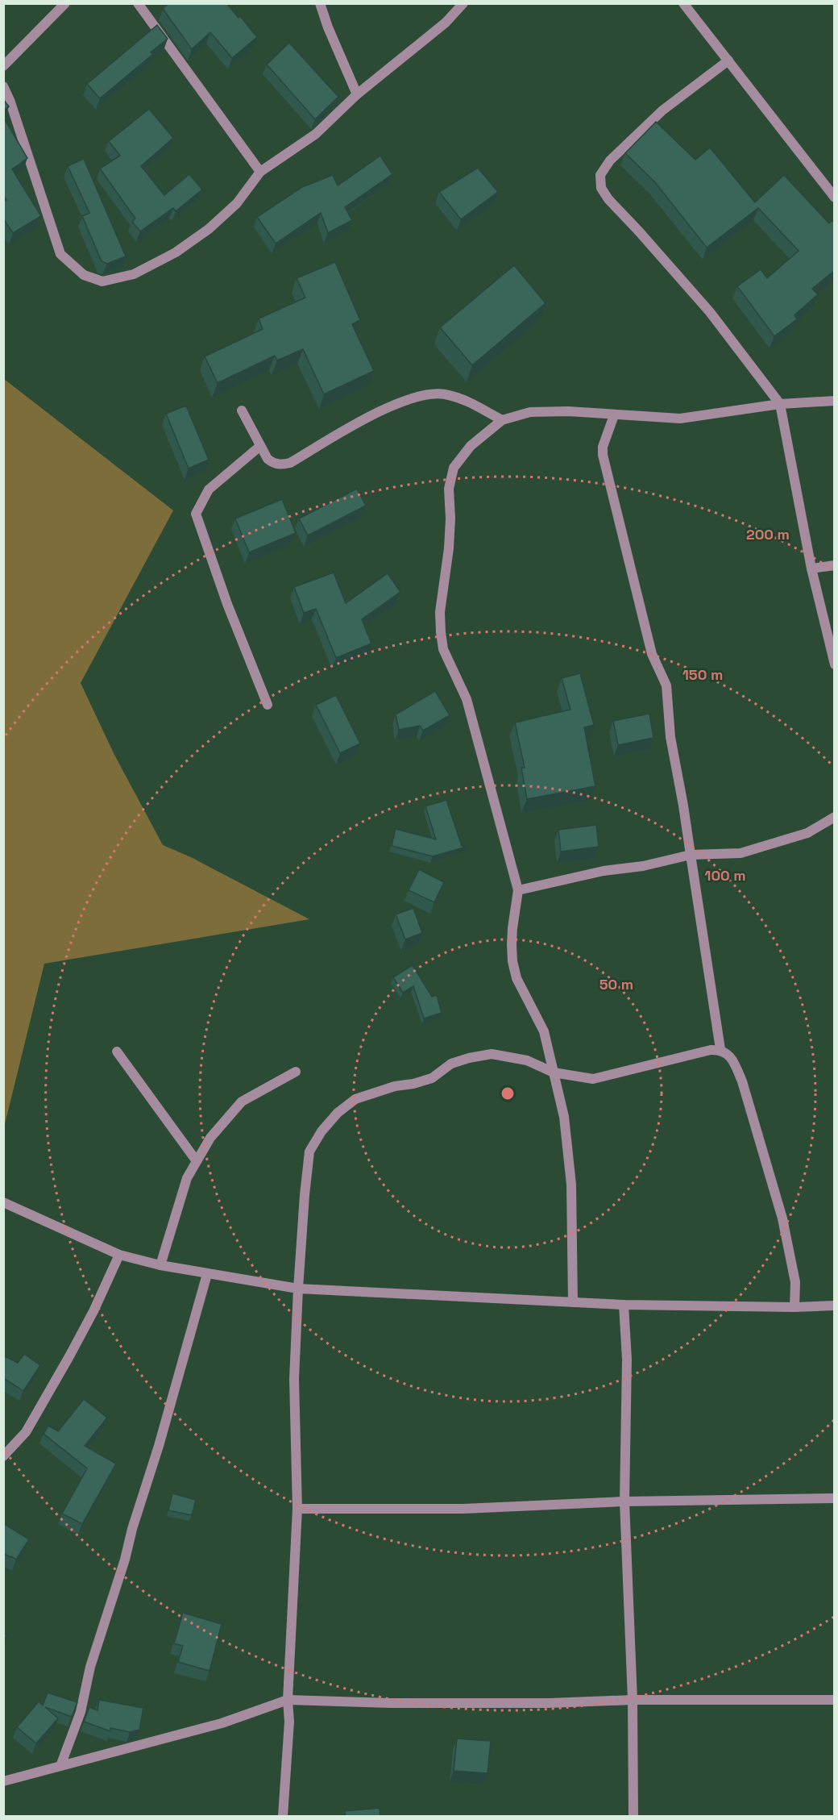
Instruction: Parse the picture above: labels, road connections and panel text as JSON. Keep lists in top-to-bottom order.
{
  "rings": [
    "200 m",
    "150 m",
    "100 m",
    "50 m"
  ]
}
